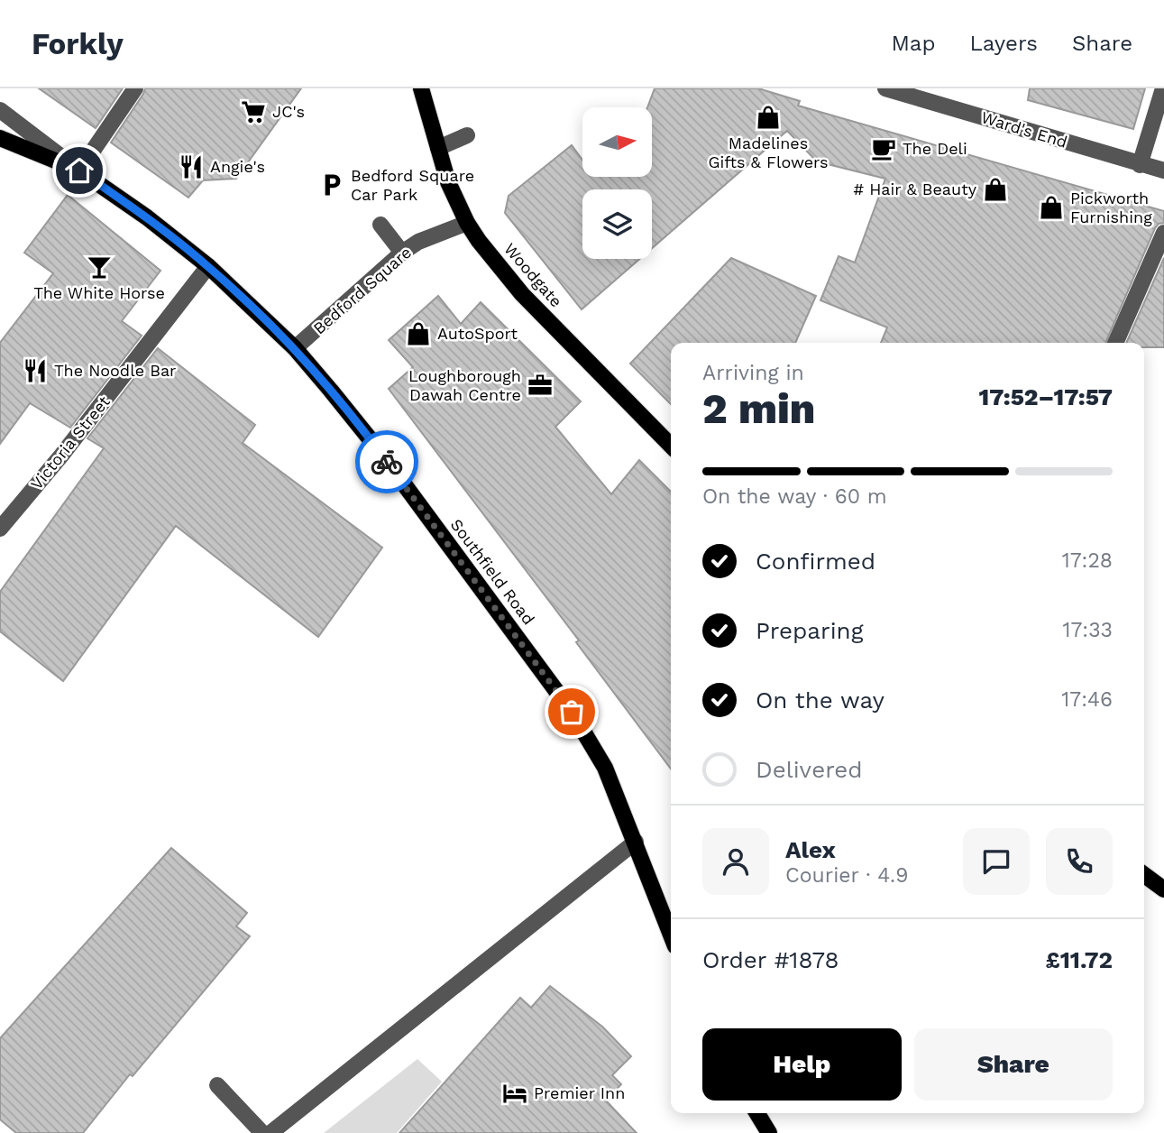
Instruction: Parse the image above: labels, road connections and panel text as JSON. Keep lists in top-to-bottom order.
{
  "streets": {
    "main road": ["Woodgate", "Southfield Road"],
    "street": ["Ward's End", "Bedford Square", "Victoria Street"]
  },
  "crossings": [
    ["Woodgate", "Bedford Square"],
    ["Bedford Square", "Southfield Road"],
    ["Victoria Street", "Southfield Road"]
  ],
  "places": {
    "supermarket": ["JC's"],
    "shop": [
      "Madelines Gifts & Flowers",
      "# Hair & Beauty",
      "Pickworth Furnishing",
      "AutoSport"
    ],
    "cafe": ["The Deli"],
    "restaurant": ["Angie's", "The Noodle Bar"],
    "parking": ["Bedford Square Car Park"],
    "bar": ["The White Horse"],
    "office": ["Loughborough Dawah Centre"],
    "hotel": ["Premier Inn"]
  },
  "north": "right",
  "page": {
    "header": "Forkly",
    "nav": ["Map", "Layers", "Share"],
    "heading": ["2 min", "Arriving in", "17:52–17:57"],
    "panel": [
      "Alex",
      "Courier · 4.9",
      "Order #1878",
      "£11.72"
    ],
    "bar": "On the way · 60 m",
    "list": [
      ["Confirmed", "17:28"],
      ["Preparing", "17:33"],
      ["On the way", "17:46"],
      "Delivered"
    ],
    "buttons": ["Help", "Share"]
  }
}
